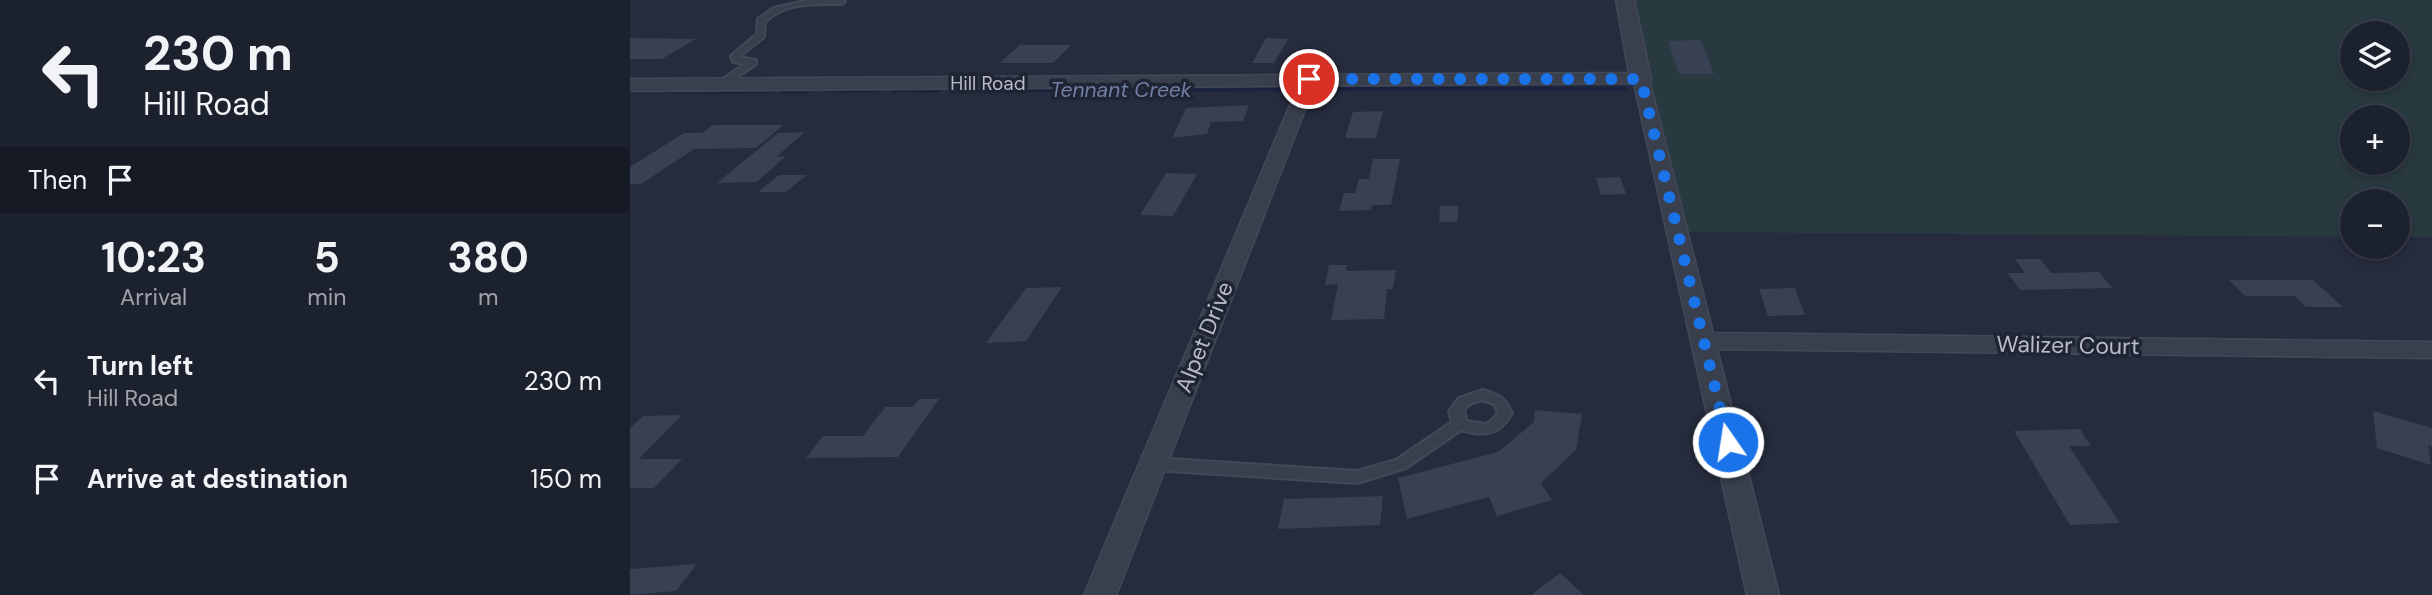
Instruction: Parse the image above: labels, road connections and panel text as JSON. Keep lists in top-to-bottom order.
{
  "streets": {
    "street": ["Hill Road", "Alpet Drive", "Walizer Court"]
  },
  "crossings": [
    ["Hill Road", "Alpet Drive"]
  ],
  "water": ["Tennant Creek"],
  "page": {
    "turn": ["230 m", "Hill Road"],
    "map_buttons": ["+", "−"],
    "then": "Then",
    "eta": [
      "10:23",
      "Arrival",
      "5",
      "min",
      "380",
      "m"
    ],
    "list": [
      {
        "name": "Turn left",
        "note": "Hill Road",
        "value": "230 m"
      },
      {
        "name": "Arrive at destination",
        "value": "150 m"
      }
    ]
  }
}
